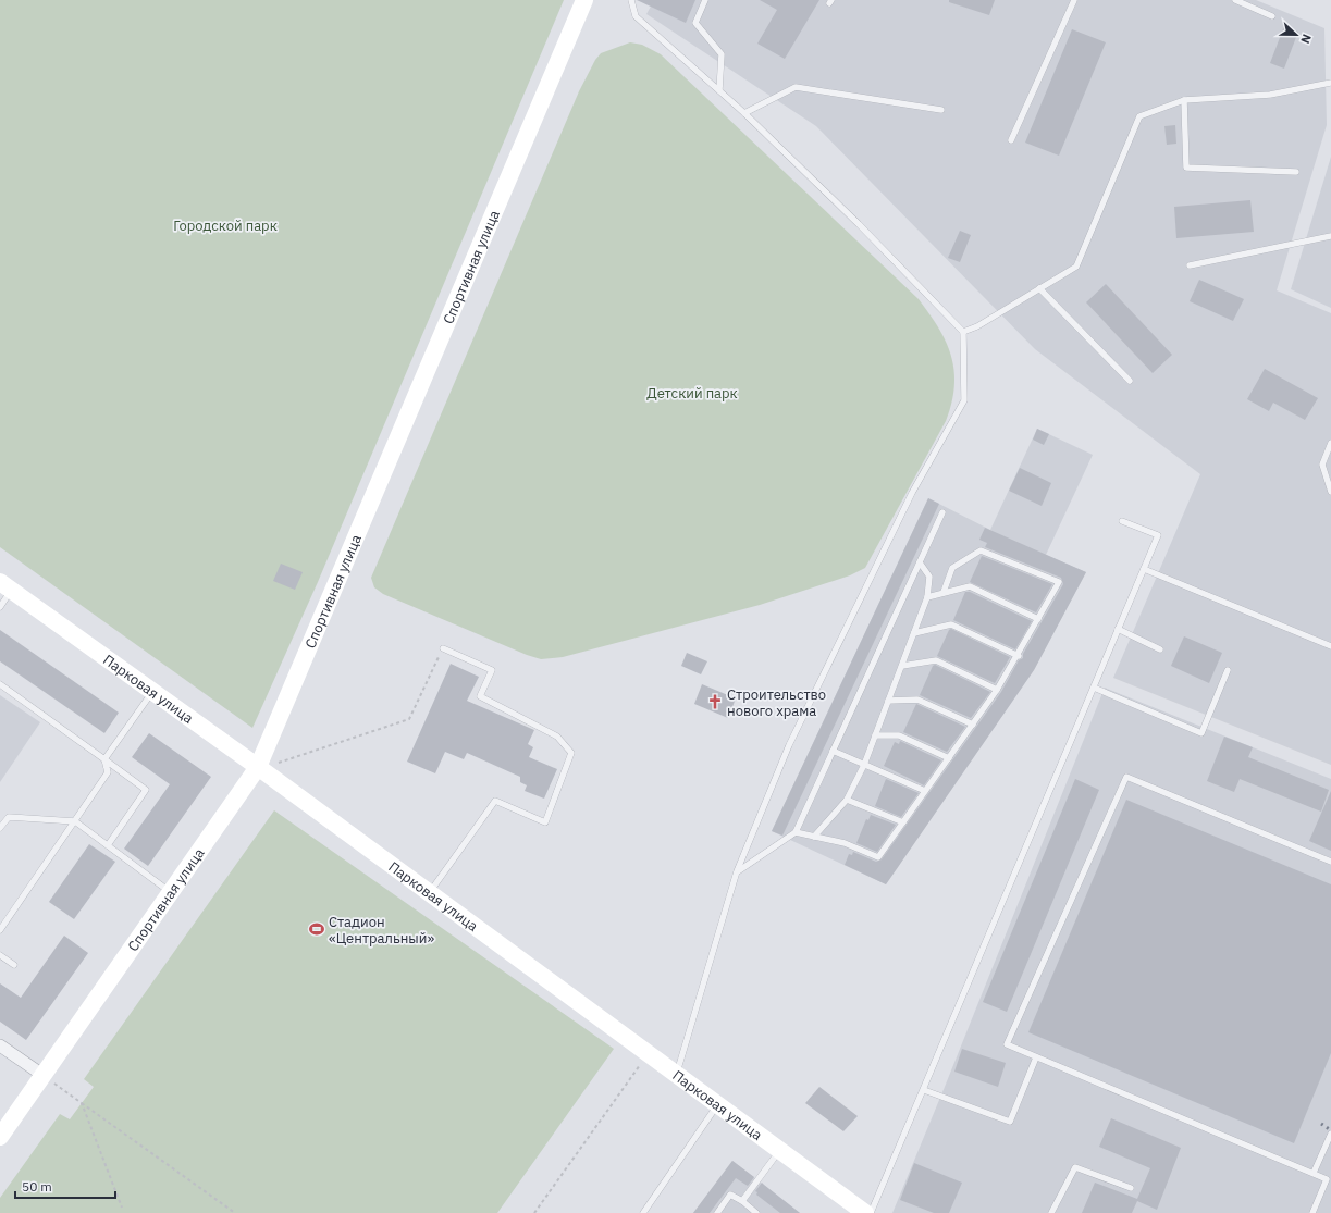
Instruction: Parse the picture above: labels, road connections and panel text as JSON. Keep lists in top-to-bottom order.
{
  "streets": {
    "street": ["Спортивная улица", "Парковая улица"]
  },
  "crossings": [
    ["Спортивная улица", "Парковая улица"]
  ],
  "parks": ["Городской парк", "Детский парк"],
  "places": {
    "church": ["Строительство нового храма"],
    "sports": ["Стадион «Центральный»"]
  },
  "scale_bar": "50 m",
  "north": "right"
}
